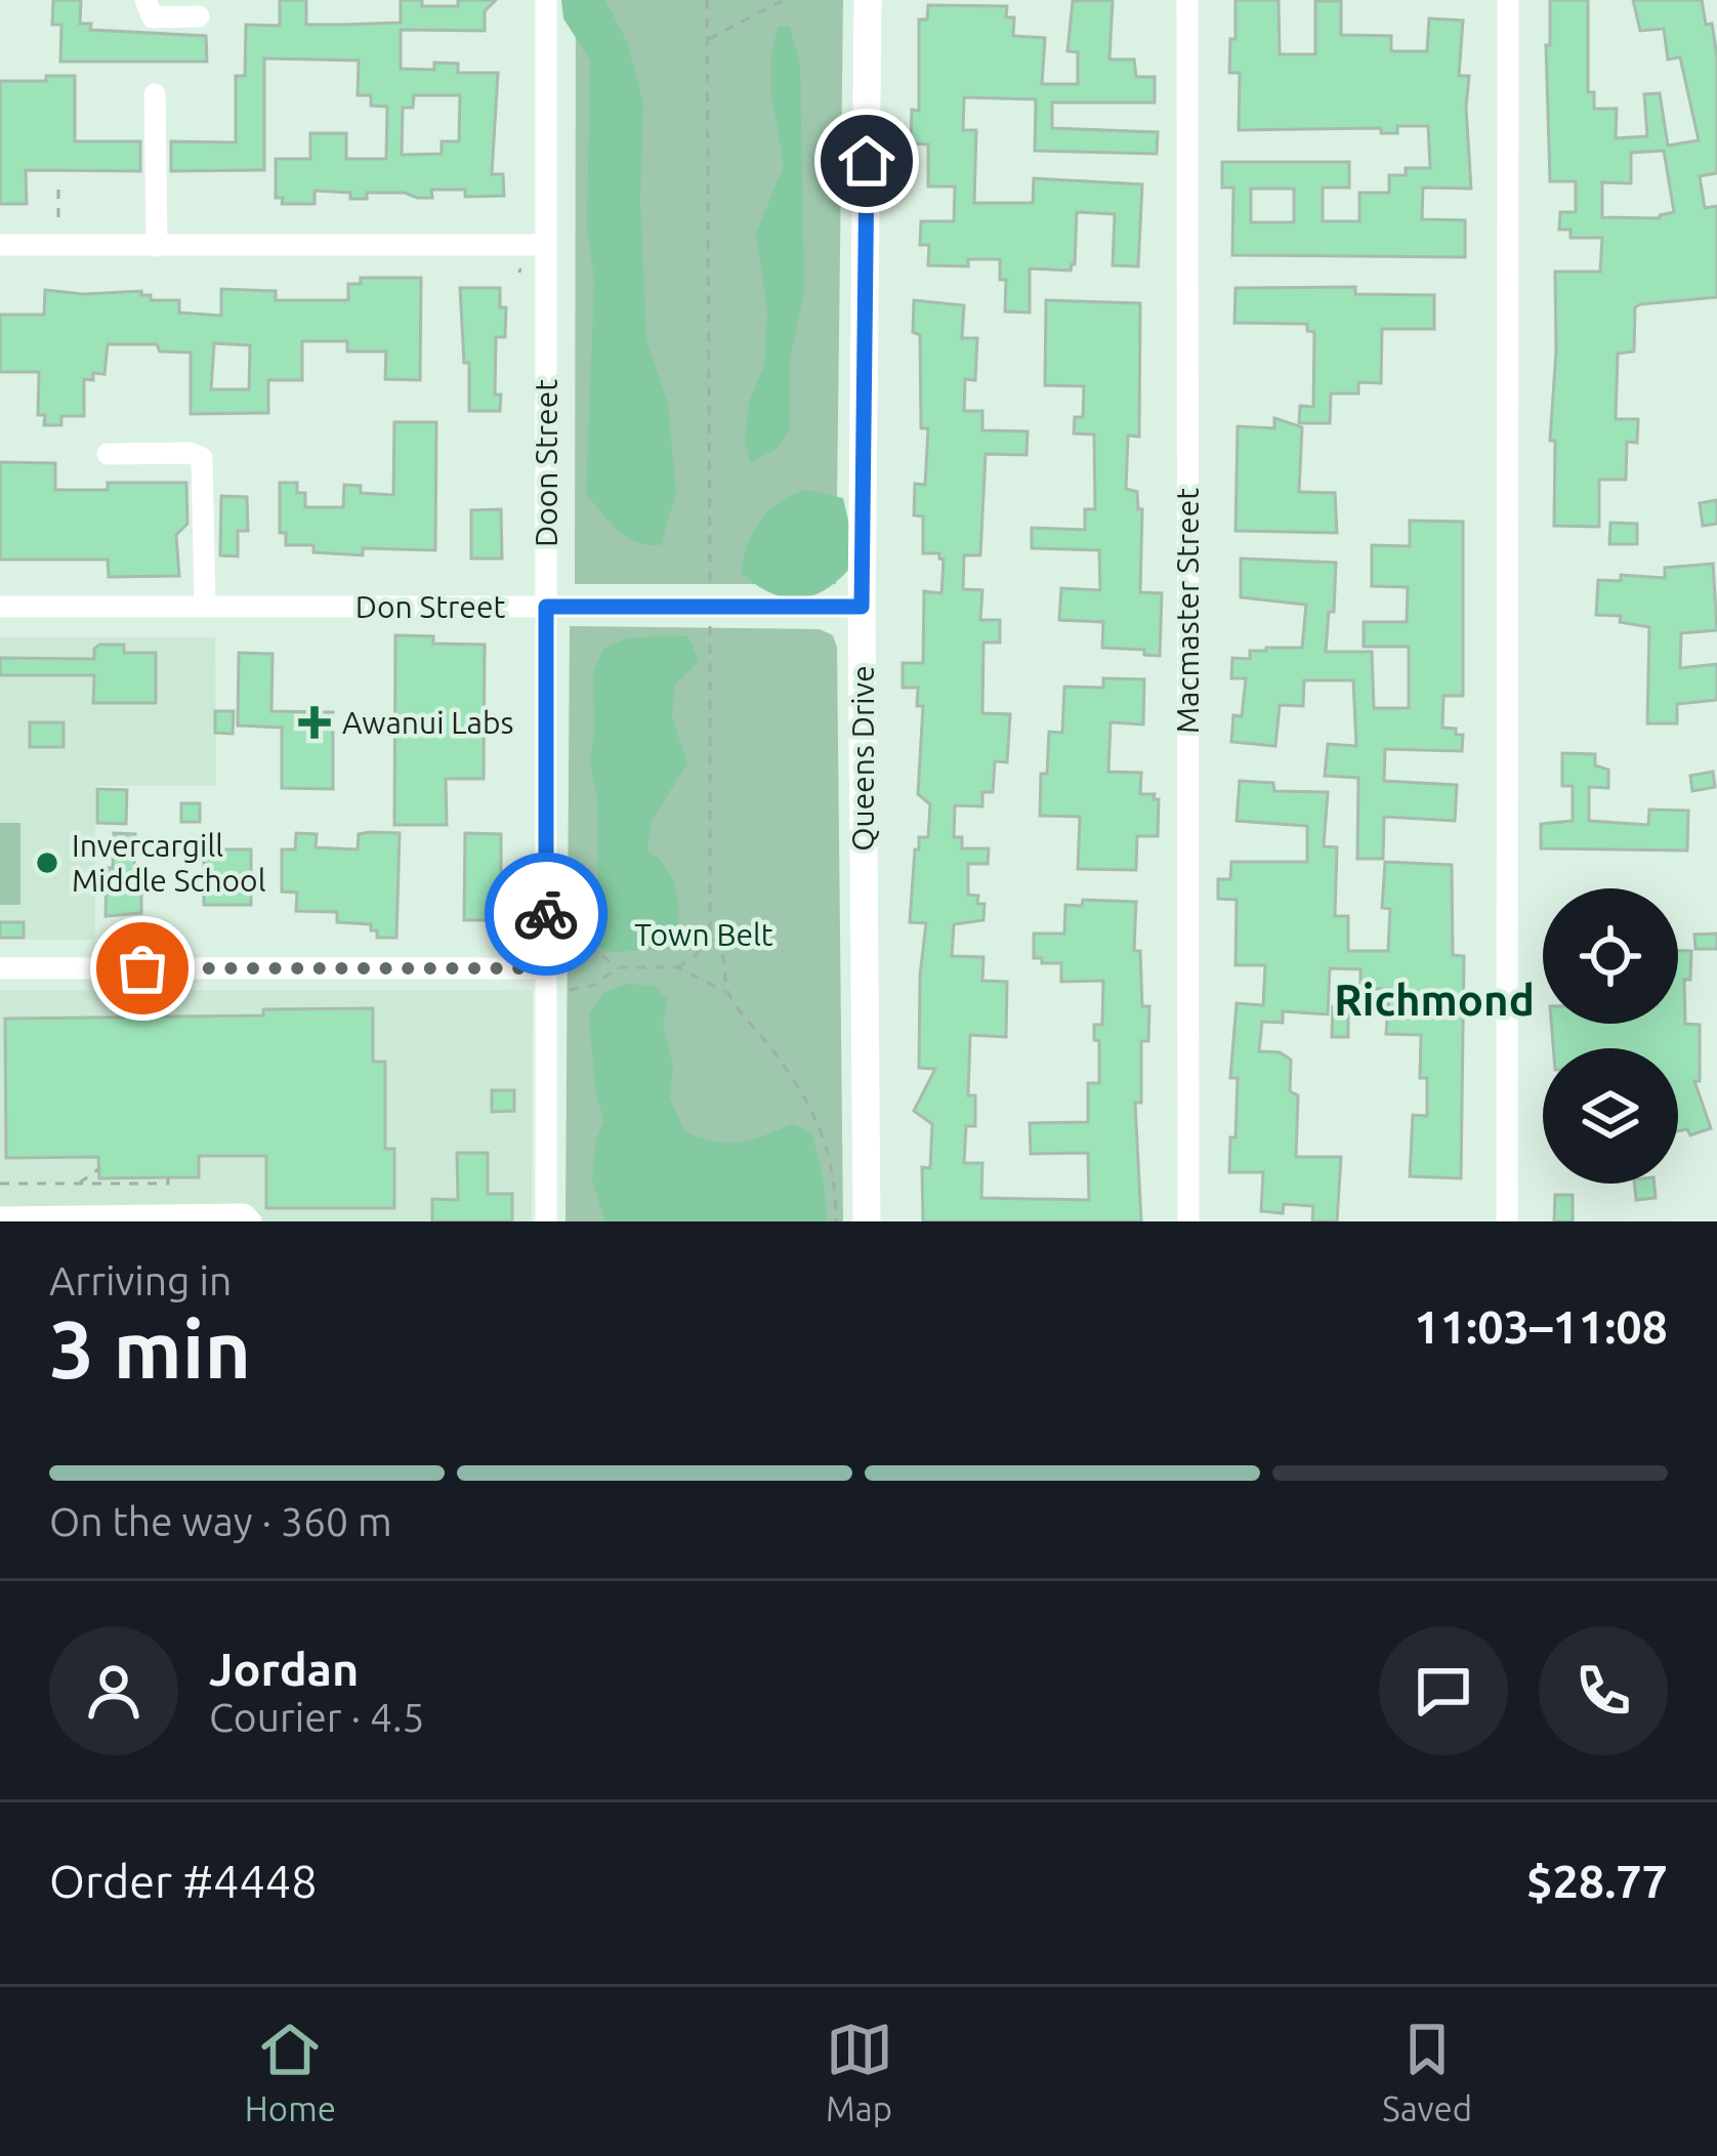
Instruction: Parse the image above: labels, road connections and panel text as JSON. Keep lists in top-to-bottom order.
{
  "streets": {
    "main road": ["Queens Drive"],
    "street": ["Doon Street", "Don Street", "Macmaster Street"]
  },
  "crossings": [
    ["Doon Street", "Don Street"],
    ["Don Street", "Queens Drive"]
  ],
  "districts": ["Richmond"],
  "parks": ["Town Belt"],
  "places": {
    "health": ["Awanui Labs"],
    "other": ["Invercargill Middle School"]
  },
  "page": {
    "heading": ["3 min", "Arriving in", "11:03–11:08"],
    "panel": [
      "Jordan",
      "Courier · 4.5",
      "Order #4448",
      "$28.77"
    ],
    "bar": "On the way · 360 m",
    "tabs": ["Home", "Map", "Saved"]
  }
}
